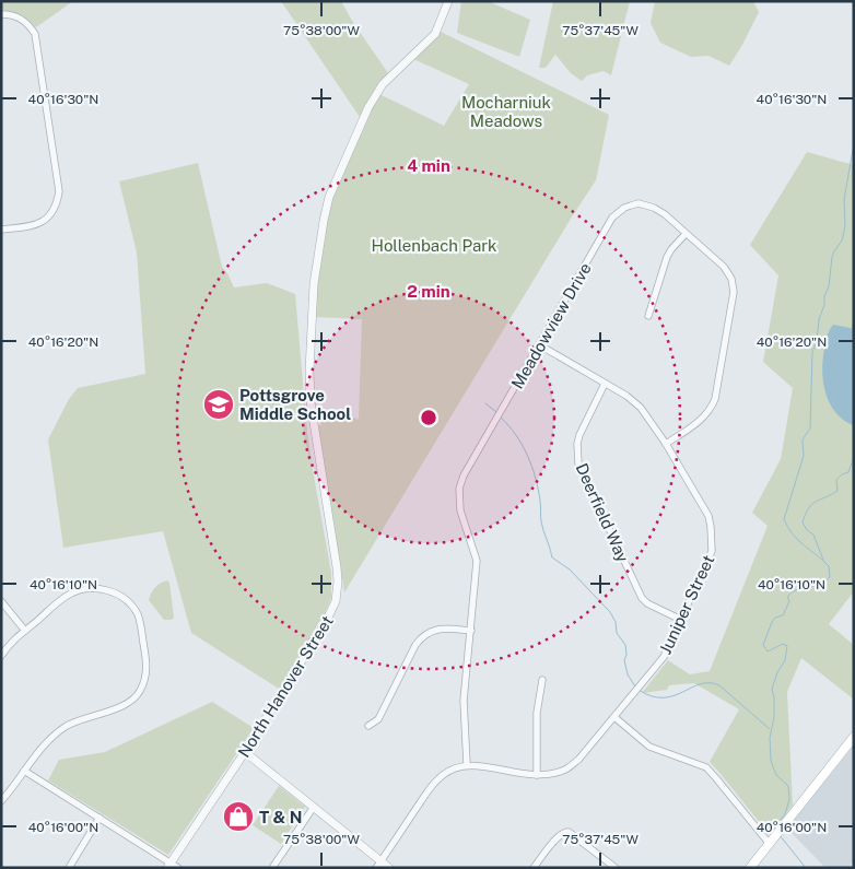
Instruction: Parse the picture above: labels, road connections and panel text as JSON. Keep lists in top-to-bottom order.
{
  "streets": {
    "street": [
      "Meadowview Drive",
      "Deerfield Way",
      "Juniper Street",
      "North Hanover Street"
    ]
  },
  "crossings": [
    ["Meadowview Drive", "Juniper Street"],
    ["Deerfield Way", "Juniper Street"]
  ],
  "parks": ["Mocharniuk Meadows", "Hollenbach Park"],
  "places": {
    "school or university": ["Pottsgrove Middle School"],
    "shop": ["T & N"]
  },
  "coordinates": [
    "75°38'00\"W",
    "75°37'45\"W",
    "40°16'30\"N",
    "40°16'20\"N",
    "40°16'10\"N",
    "40°16'00\"N"
  ],
  "rings": ["4 min", "2 min"]
}
